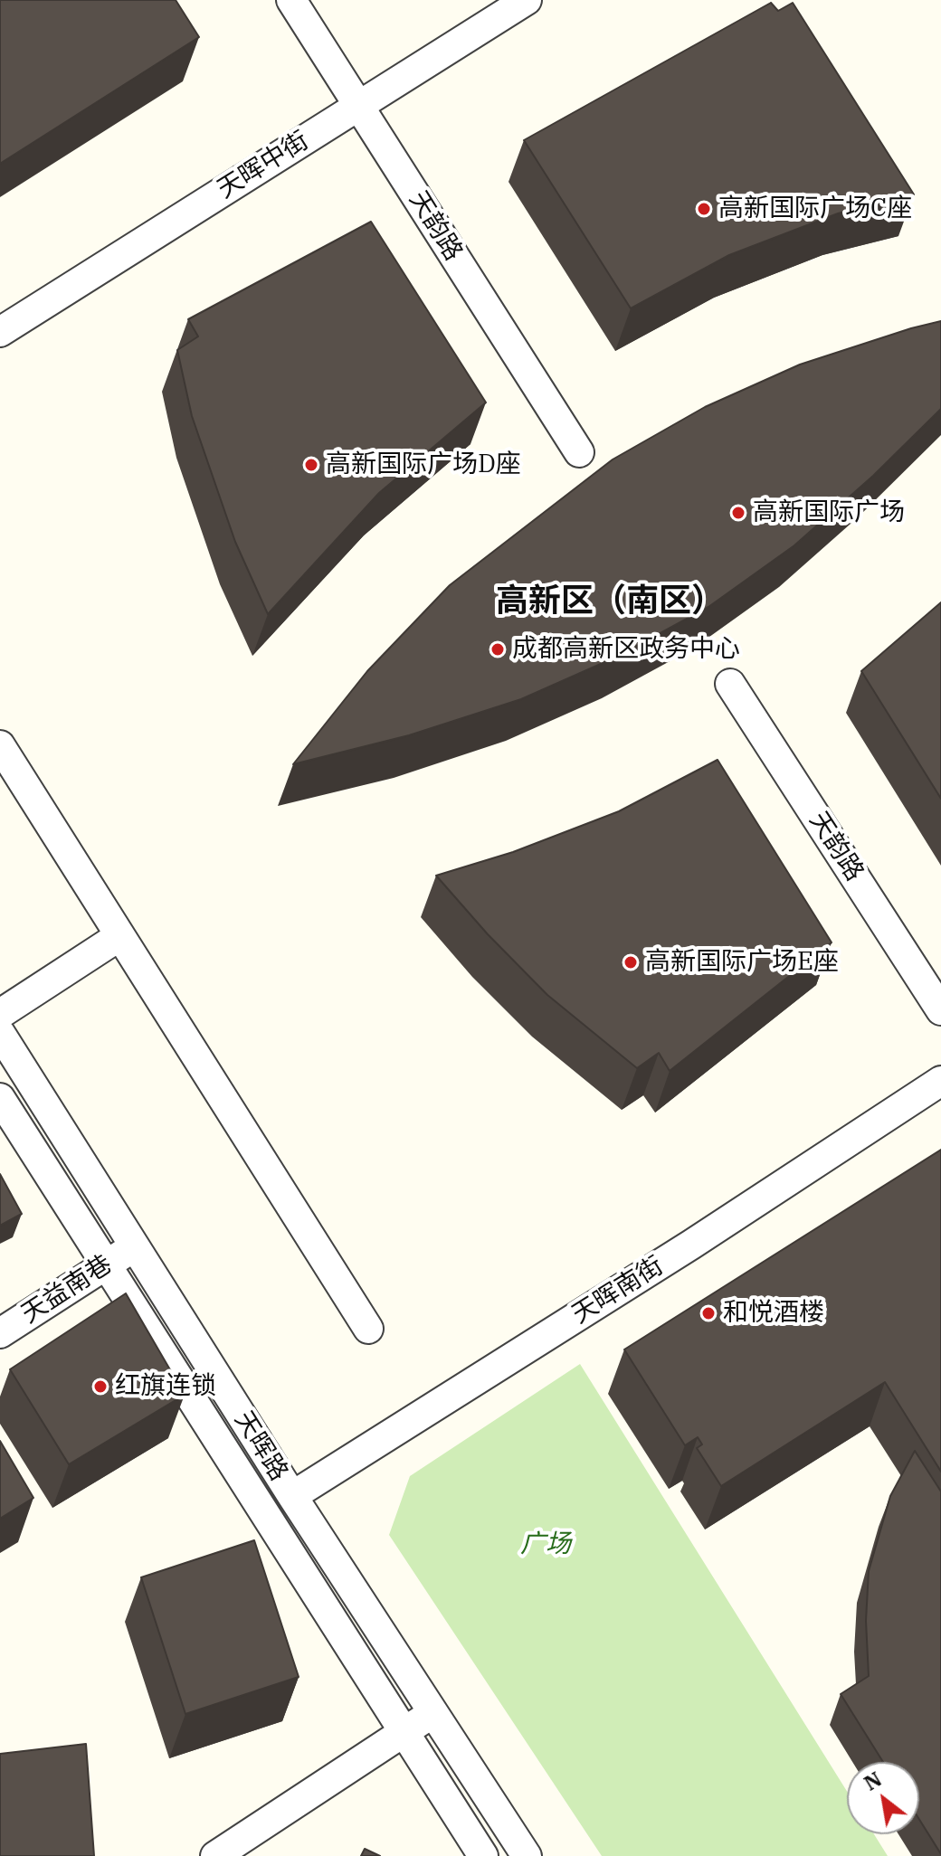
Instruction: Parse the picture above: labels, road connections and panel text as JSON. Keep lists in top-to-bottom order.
{
  "streets": {
    "street": [
      "天晖中街",
      "天韵路",
      "天益南巷",
      "天晖南街",
      "天晖路"
    ]
  },
  "crossings": [
    ["天晖中街", "天韵路"],
    ["天益南巷", "天晖路"],
    ["天晖南街", "天晖路"]
  ],
  "districts": ["高新区（南区）"],
  "parks": ["广场"],
  "places": [
    "高新国际广场C座",
    "高新国际广场D座",
    "高新国际广场",
    "成都高新区政务中心",
    "高新国际广场E座",
    "和悦酒楼",
    "红旗连锁"
  ],
  "north": "top left"
}
